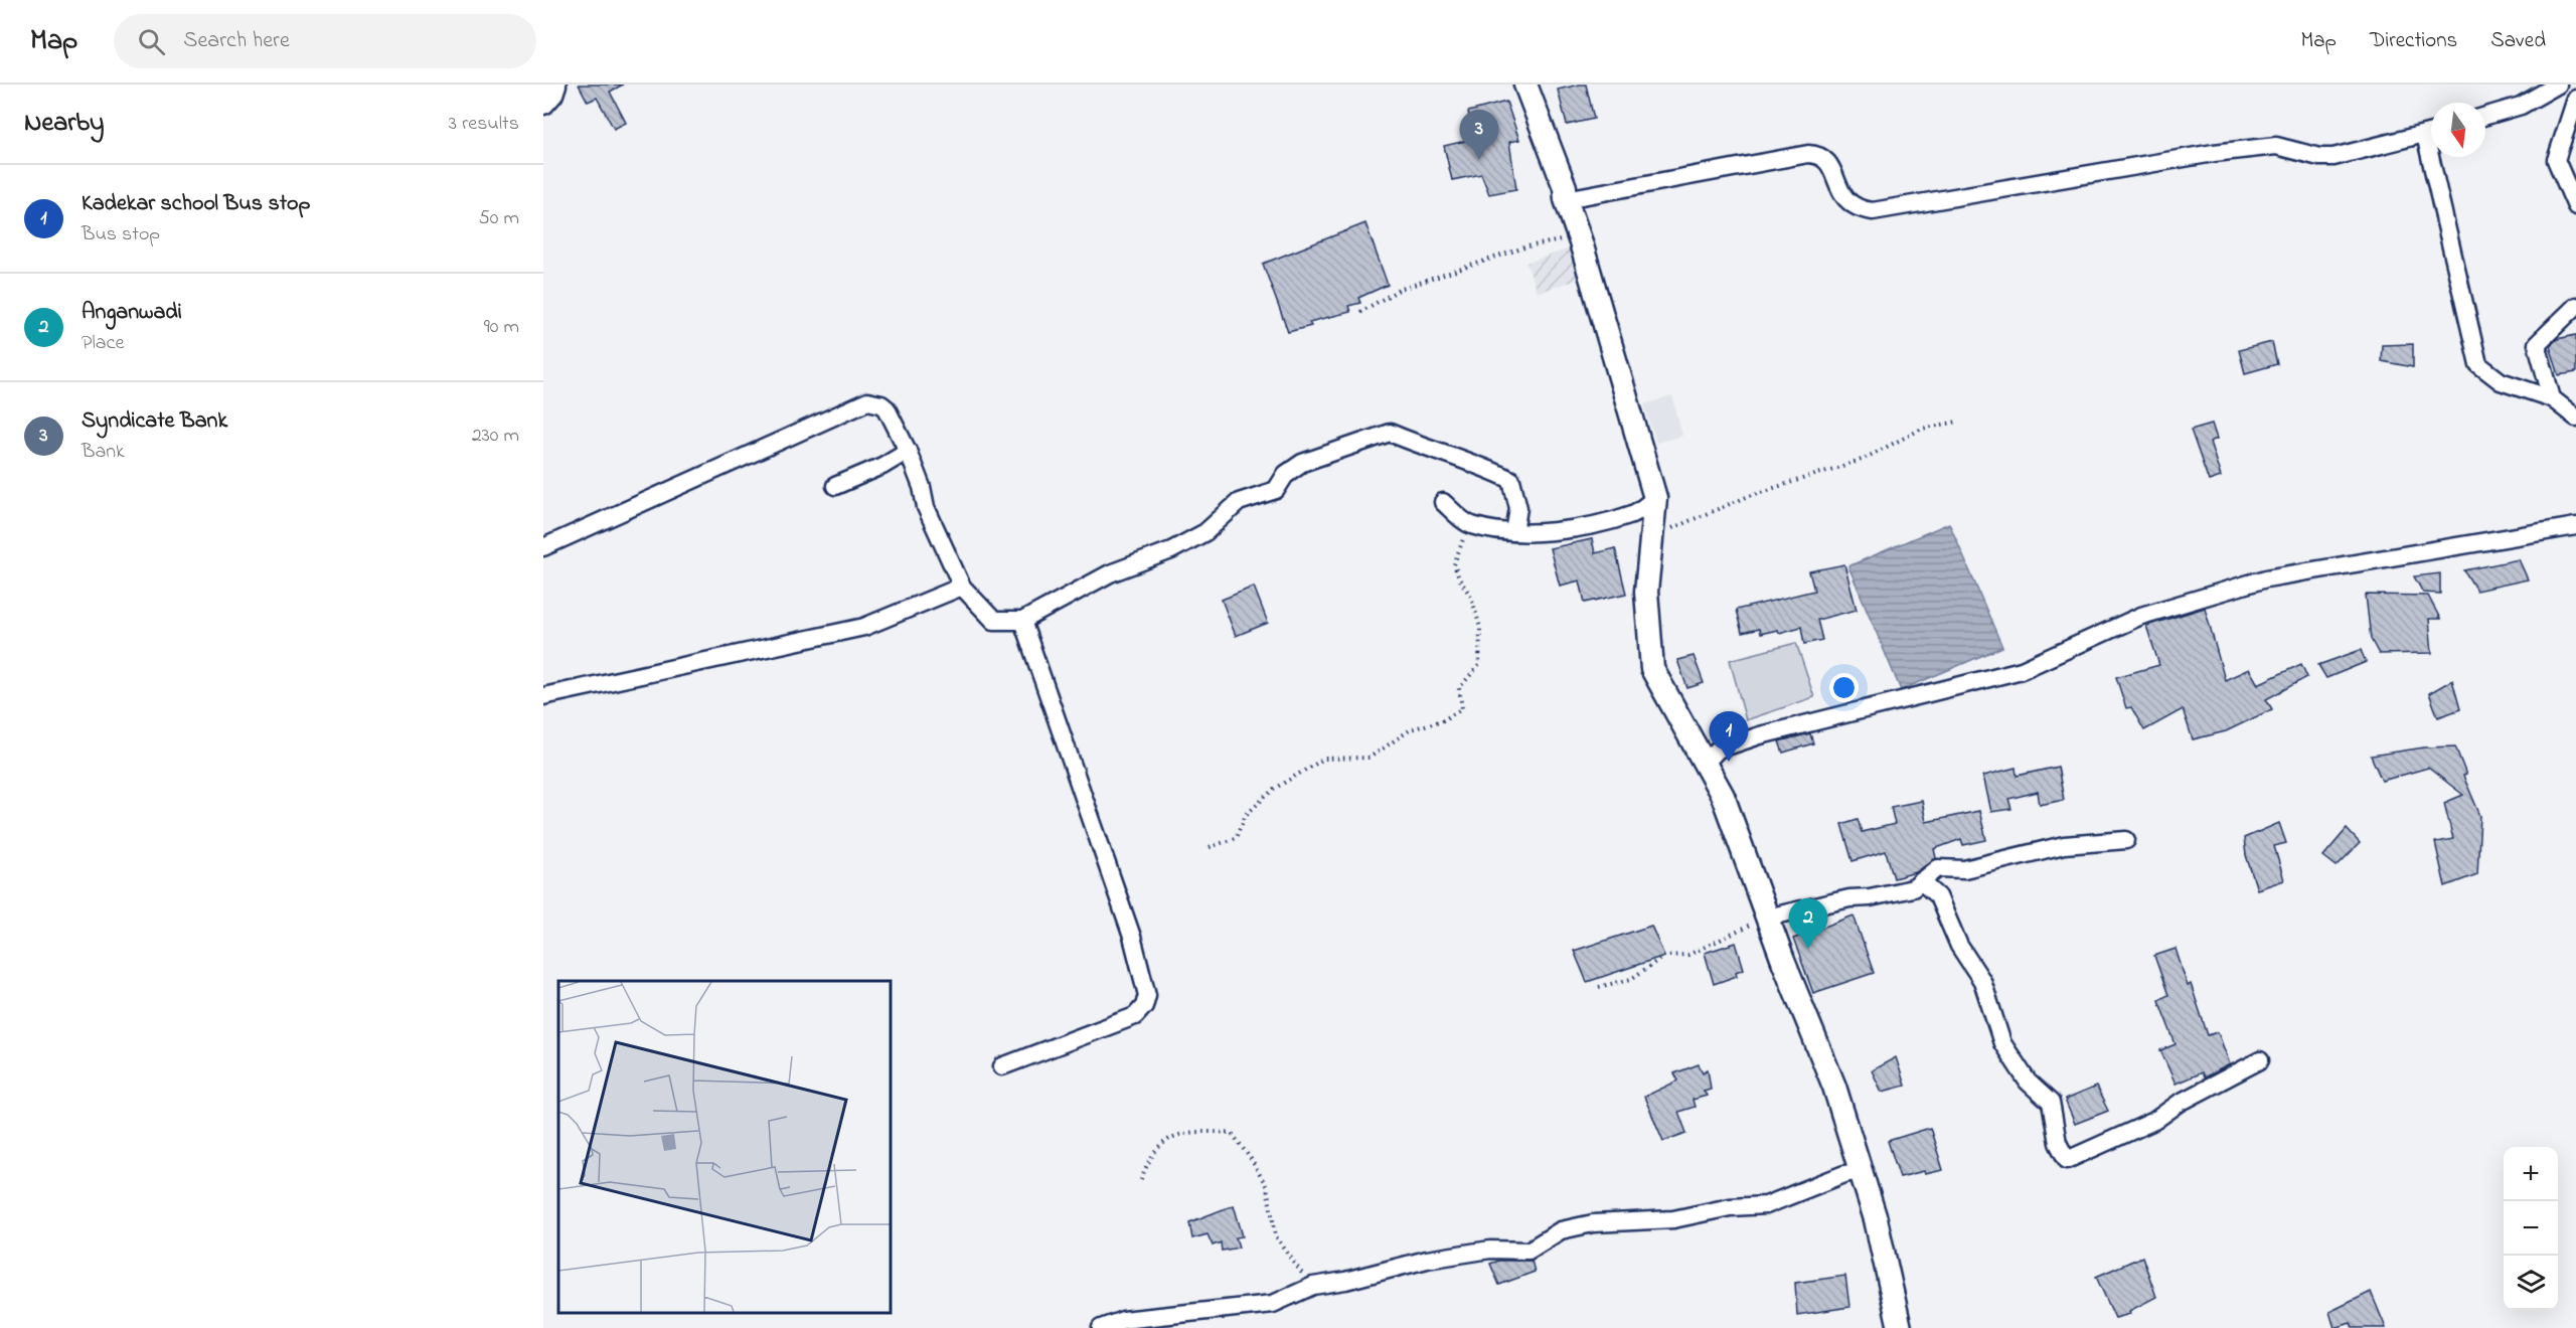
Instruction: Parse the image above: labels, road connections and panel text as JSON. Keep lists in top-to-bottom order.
{
  "north": "bottom",
  "page": {
    "header": "Map",
    "search": "Search here",
    "nav": ["Map", "Directions", "Saved"],
    "heading": ["Nearby", "3 results"],
    "pins": ["3", "1", "2"],
    "list": [
      {
        "mark": "1",
        "name": "Kadekar school Bus stop",
        "note": "Bus stop",
        "value": "50 m"
      },
      {
        "mark": "2",
        "name": "Anganwadi",
        "note": "Place",
        "value": "90 m"
      },
      {
        "mark": "3",
        "name": "Syndicate Bank",
        "note": "Bank",
        "value": "230 m"
      }
    ],
    "map_buttons": ["+", "−"]
  }
}
